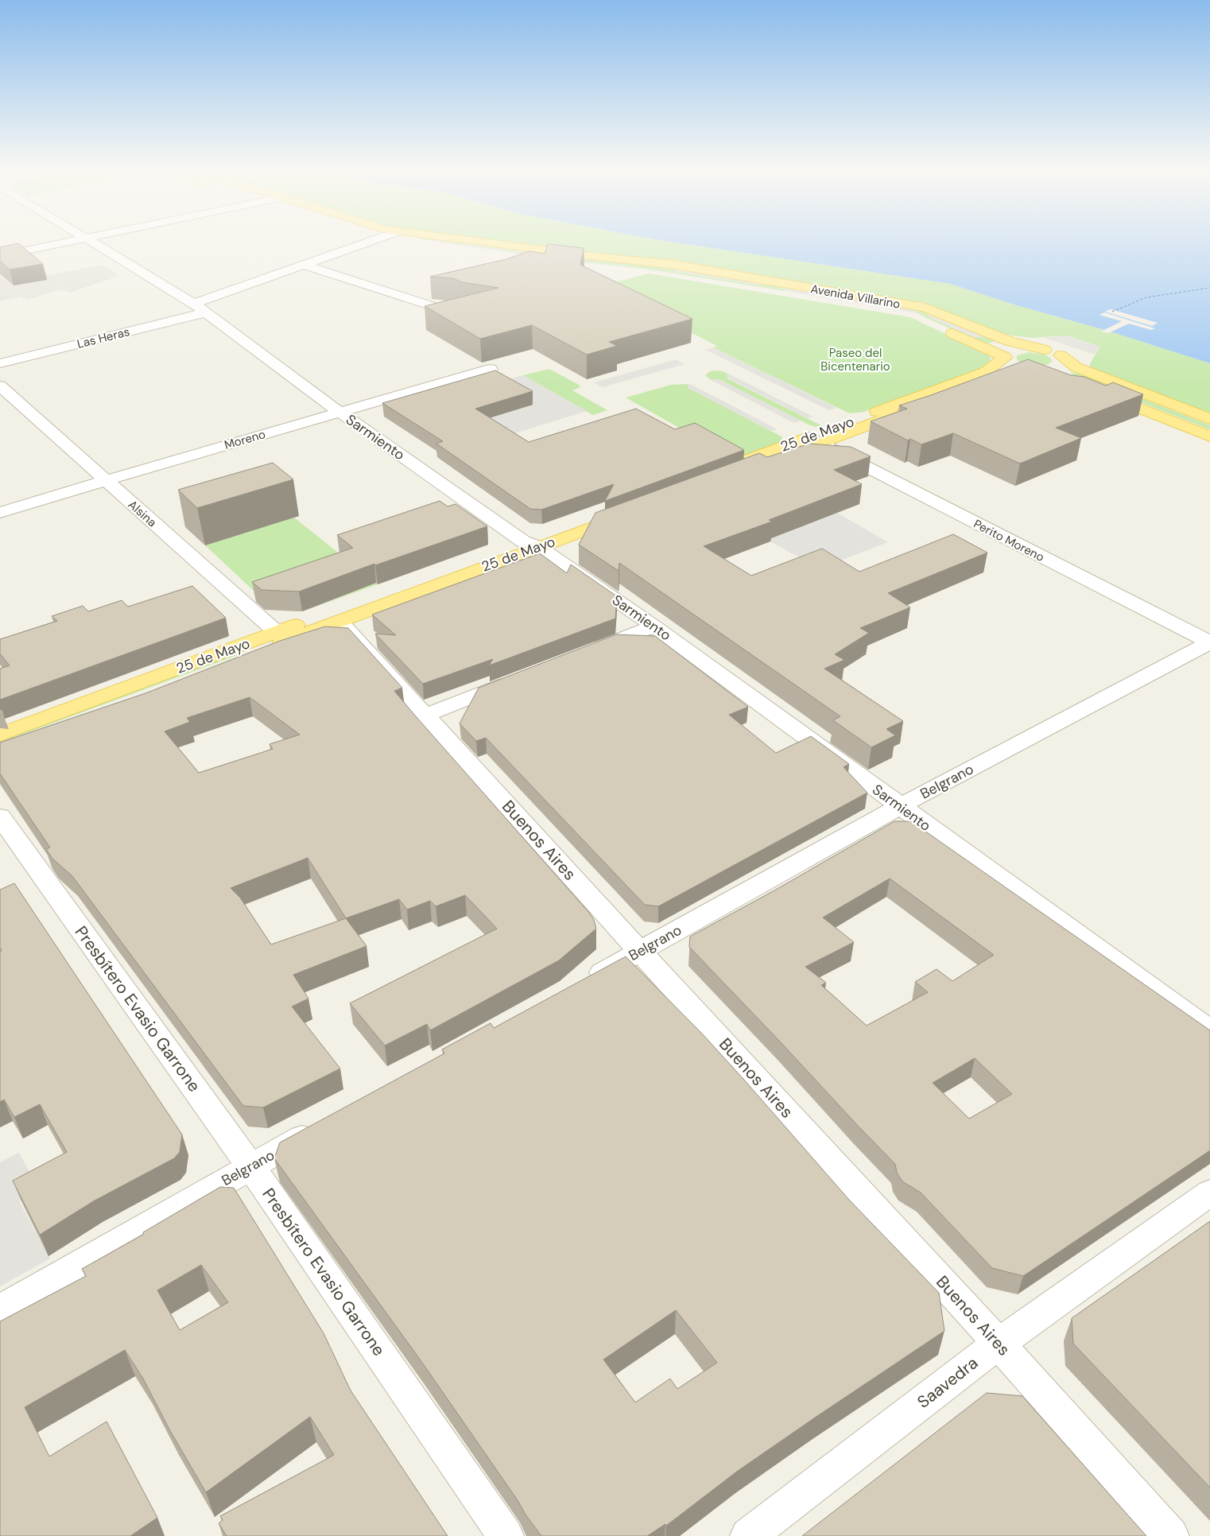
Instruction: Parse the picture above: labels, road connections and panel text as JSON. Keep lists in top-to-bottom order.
{
  "streets": {
    "main road": ["Avenida Villarino", "25 de Mayo"],
    "street": [
      "Las Heras",
      "Sarmiento",
      "Moreno",
      "Alsina",
      "Perito Moreno",
      "Belgrano",
      "Buenos Aires",
      "Presbítero Evasio Garrone",
      "Saavedra"
    ]
  },
  "crossings": [
    ["Avenida Villarino", "25 de Mayo"],
    ["Las Heras", "Sarmiento"],
    ["25 de Mayo", "Sarmiento"],
    ["25 de Mayo", "Alsina"],
    ["25 de Mayo", "Perito Moreno"],
    ["25 de Mayo", "Buenos Aires"],
    ["Sarmiento", "Moreno"],
    ["Sarmiento", "Belgrano"],
    ["Moreno", "Alsina"],
    ["Perito Moreno", "Belgrano"],
    ["Belgrano", "Buenos Aires"],
    ["Belgrano", "Presbítero Evasio Garrone"],
    ["Buenos Aires", "Saavedra"]
  ],
  "parks": ["Paseo del Bicentenario"]
}
